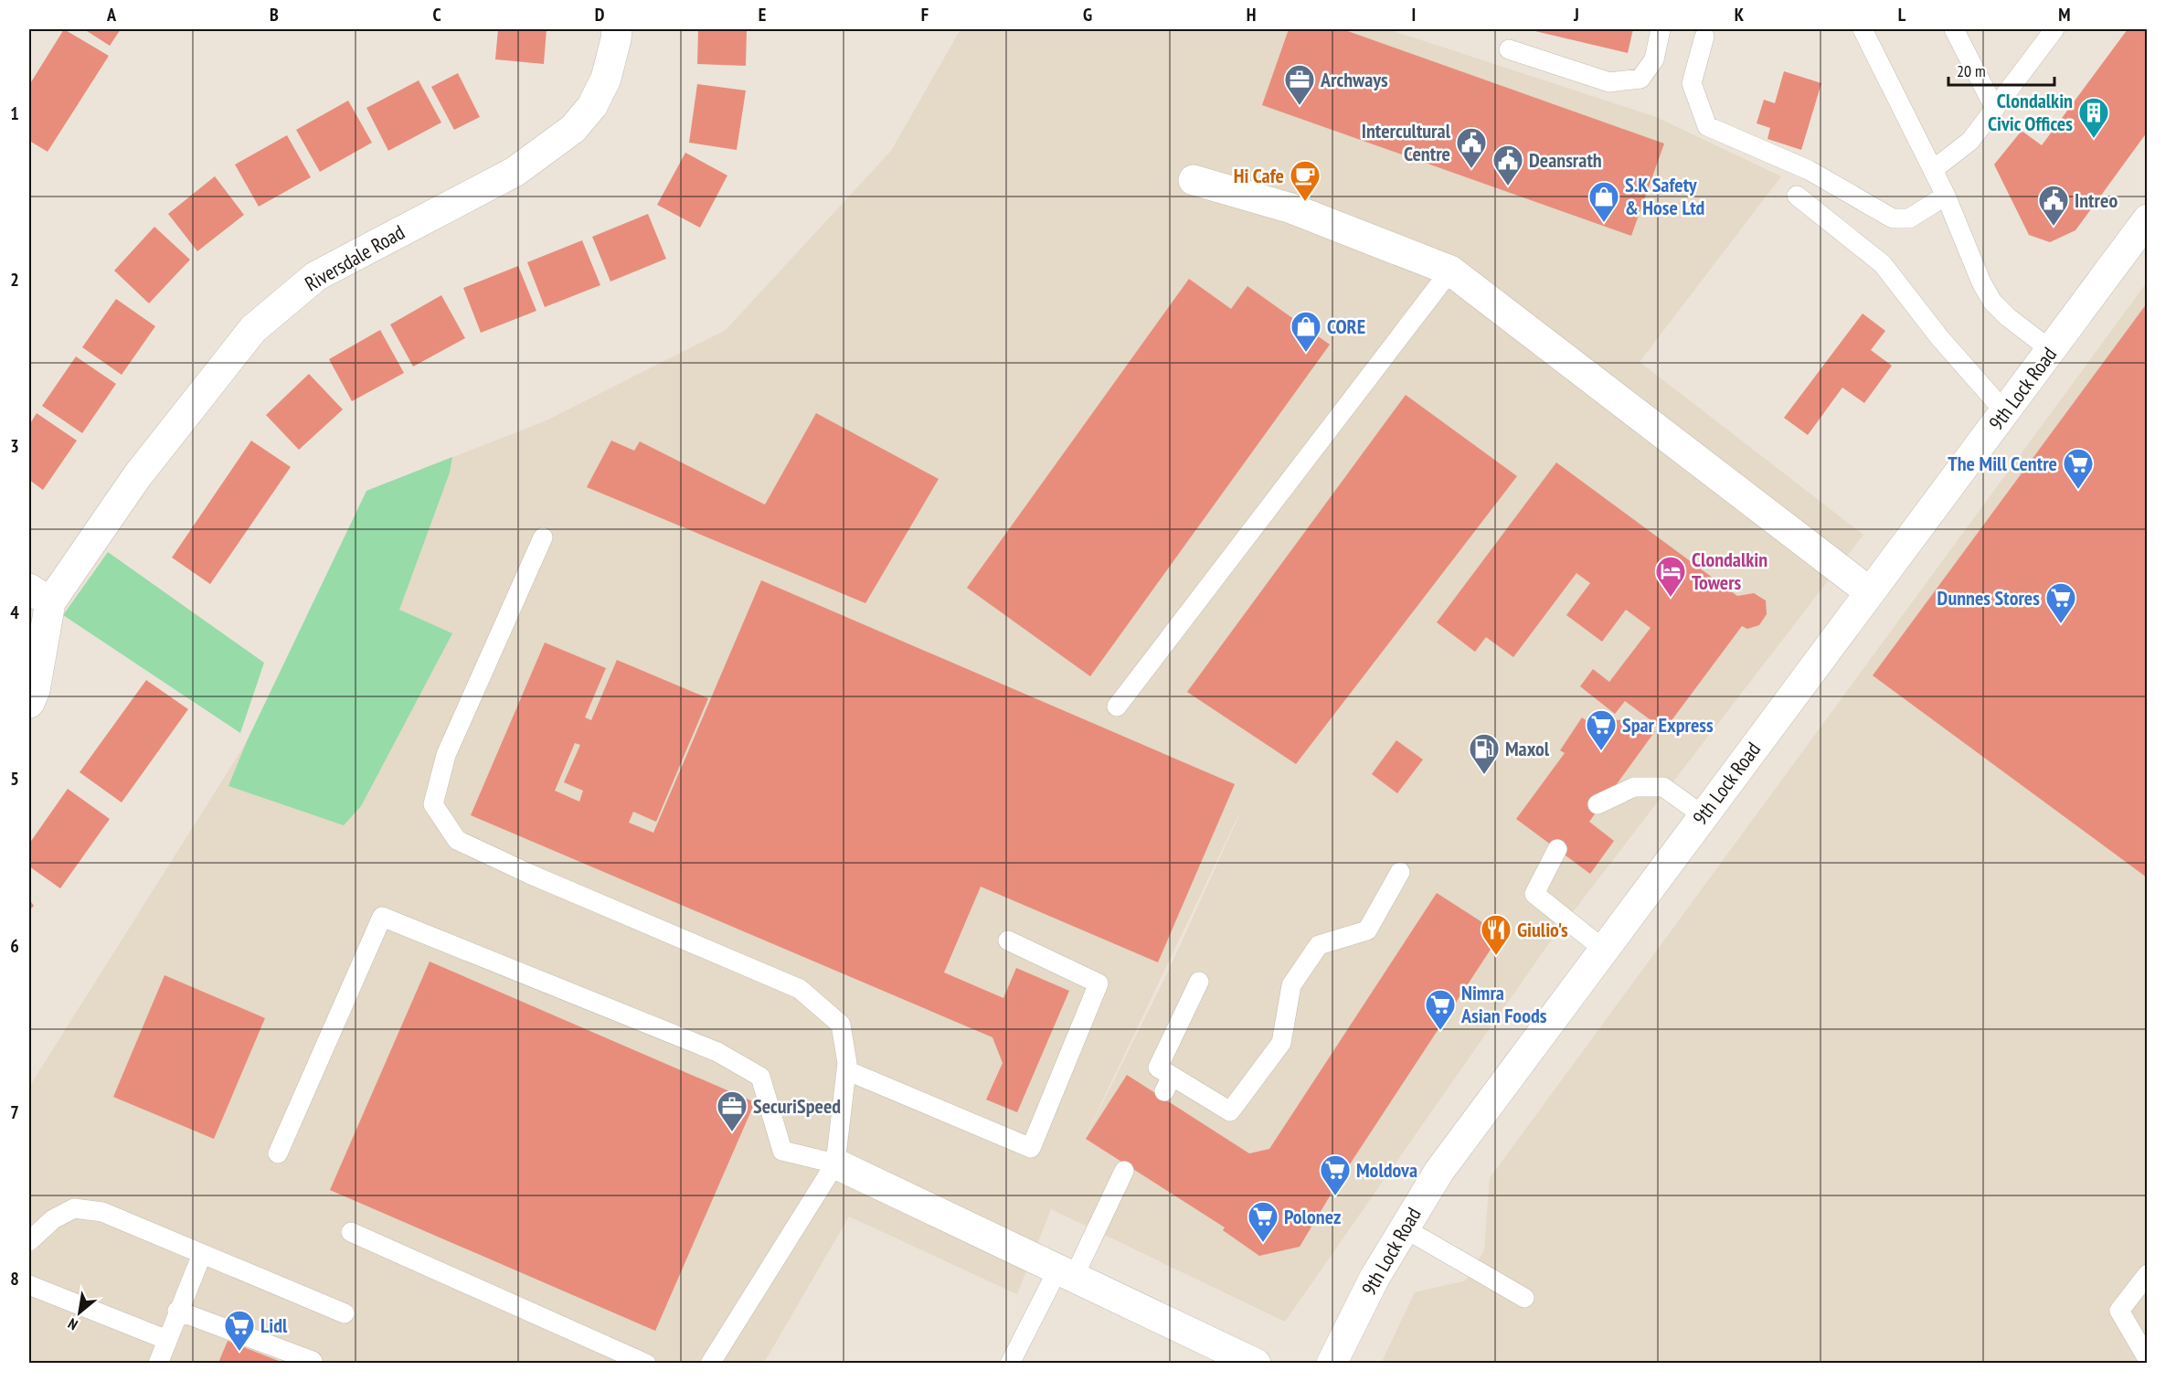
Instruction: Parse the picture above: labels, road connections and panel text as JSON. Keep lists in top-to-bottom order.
{
  "streets": {
    "street": ["Riversdale Road", "9th Lock Road"]
  },
  "places": {
    "office": ["Archways", "SecuriSpeed"],
    "building": ["Clondalkin Civic Offices"],
    "public building": ["Intercultural Centre", "Deansrath", "Intreo"],
    "cafe": ["Hi Cafe"],
    "shop": ["S.K Safety & Hose Ltd", "CORE"],
    "supermarket": [
      "The Mill Centre",
      "Dunnes Stores",
      "Spar Express",
      "Nimra Asian Foods",
      "Moldova",
      "Polonez",
      "Lidl"
    ],
    "hotel": ["Clondalkin Towers"],
    "fuel station": ["Maxol"],
    "restaurant": ["Giulio's"]
  },
  "scale_bar": "20 m",
  "north": "bottom left",
  "grid": {
    "columns": [
      "A",
      "B",
      "C",
      "D",
      "E",
      "F",
      "G",
      "H",
      "I",
      "J",
      "K",
      "L",
      "M"
    ],
    "rows": [
      "1",
      "2",
      "3",
      "4",
      "5",
      "6",
      "7",
      "8"
    ]
  }
}
